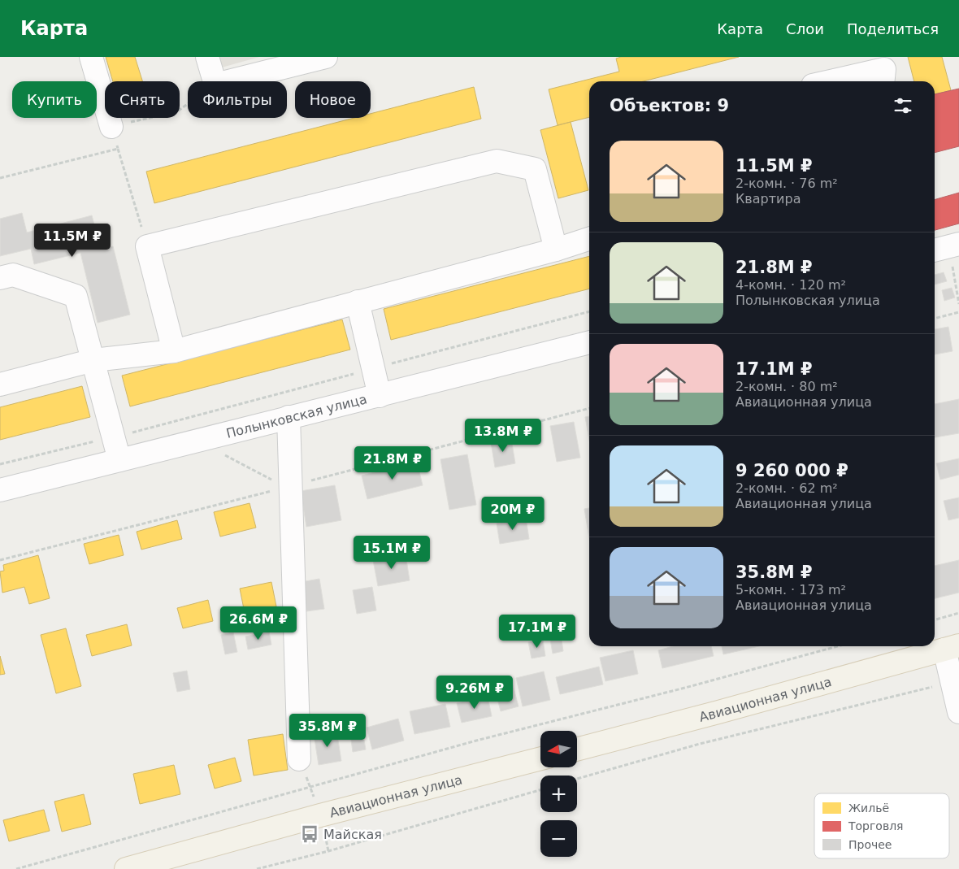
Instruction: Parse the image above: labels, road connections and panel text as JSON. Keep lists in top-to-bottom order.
{
  "streets": {
    "main road": ["Авиационная улица"],
    "street": ["Полынковская улица"]
  },
  "places": {
    "bus stop": ["Майская"]
  },
  "legend": ["Жильё", "Торговля", "Прочее"],
  "north": "left",
  "page": {
    "header": "Карта",
    "nav": ["Карта", "Слои", "Поделиться"],
    "chip": [
      "Купить",
      "Снять",
      "Фильтры",
      "Новое"
    ],
    "heading": "Объектов: 9",
    "list": [
      {
        "name": "11.5M ₽",
        "note": "2-комн. · 76 m² · Квартира"
      },
      {
        "name": "21.8M ₽",
        "note": "4-комн. · 120 m² · Полынковская улица"
      },
      {
        "name": "17.1M ₽",
        "note": "2-комн. · 80 m² · Авиационная улица"
      },
      {
        "name": "9 260 000 ₽",
        "note": "2-комн. · 62 m² · Авиационная улица"
      },
      {
        "name": "35.8M ₽",
        "note": "5-комн. · 173 m² · Авиационная улица"
      }
    ],
    "price": [
      "11.5M ₽",
      "13.8M ₽",
      "21.8M ₽",
      "20M ₽",
      "15.1M ₽",
      "26.6M ₽",
      "17.1M ₽",
      "9.26M ₽",
      "35.8M ₽"
    ],
    "map_buttons": ["+", "−"]
  }
}
